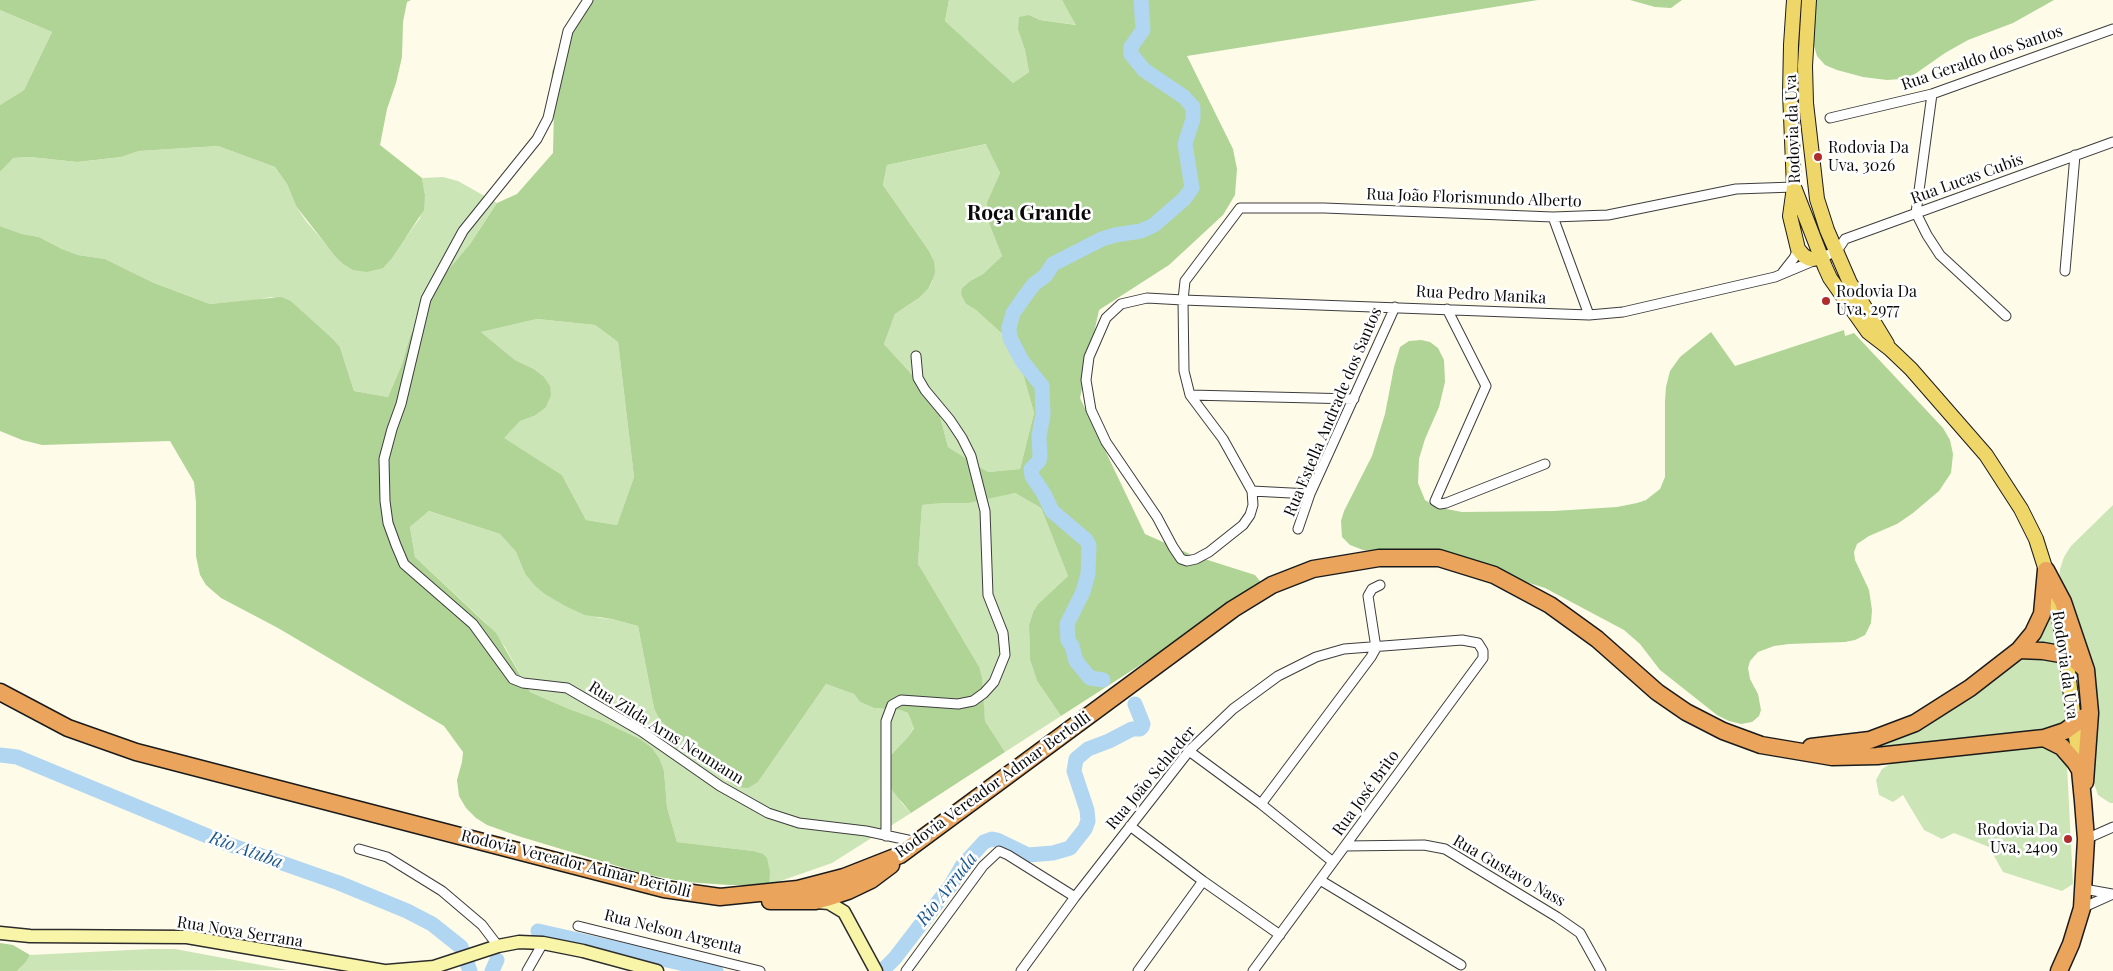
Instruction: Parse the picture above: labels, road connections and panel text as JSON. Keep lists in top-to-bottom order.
{
  "streets": {
    "highway": ["Rodovia da Uva", "Rodovia Vereador Admar Bertolli"],
    "main road": ["Rua Nova Serrana"],
    "street": [
      "Rua Geraldo dos Santos",
      "Rua Lucas Cubis",
      "Rua João Florismundo Alberto",
      "Rua Pedro Manika",
      "Rua Estella Andrade dos Santos",
      "Rua Zilda Arns Neumann",
      "Rua João Schleder",
      "Rua José Brito",
      "Rua Gustavo Nass",
      "Rua Nelson Argenta"
    ]
  },
  "crossings": [
    ["Rodovia da Uva", "Rua Lucas Cubis"],
    ["Rodovia da Uva", "Rua João Florismundo Alberto"],
    ["Rodovia da Uva", "Rua Pedro Manika"],
    ["Rodovia da Uva", "Rodovia Vereador Admar Bertolli"],
    ["Rua Lucas Cubis", "Rua Pedro Manika"],
    ["Rua João Florismundo Alberto", "Rua Pedro Manika"],
    ["Rua Pedro Manika", "Rua Estella Andrade dos Santos"],
    ["Rua Zilda Arns Neumann", "Rodovia Vereador Admar Bertolli"],
    ["Rua João Schleder", "Rua José Brito"],
    ["Rua José Brito", "Rua Gustavo Nass"]
  ],
  "districts": ["Roça Grande"],
  "water": ["Rio Atuba", "Rio Arruda"],
  "places": ["Rodovia Da Uva, 3026", "Rodovia Da Uva, 2977", "Rodovia Da Uva, 2409"]
}
